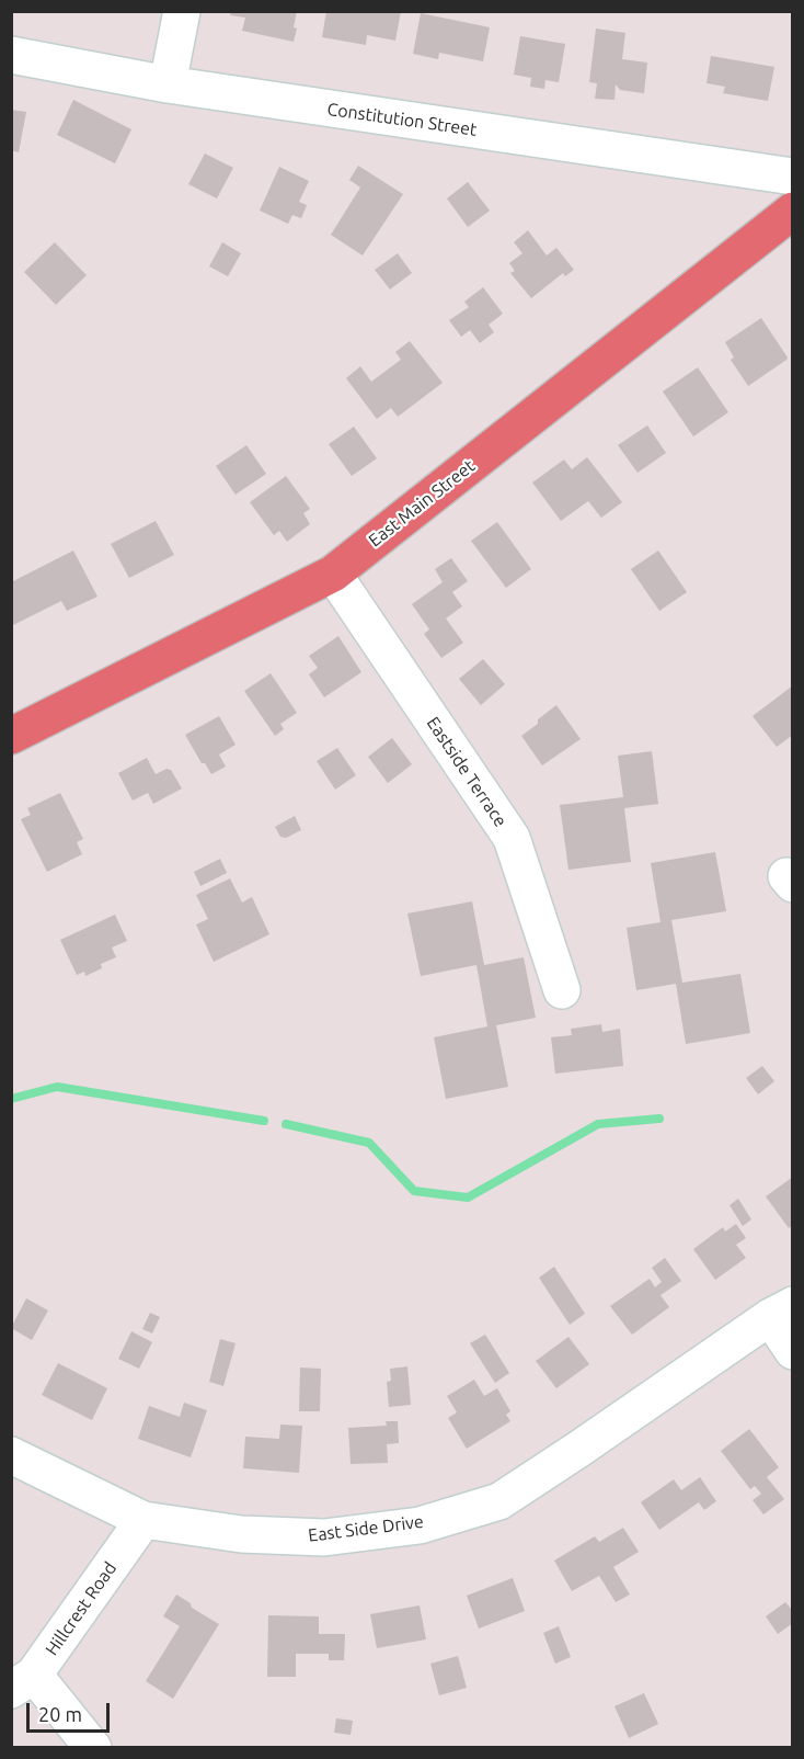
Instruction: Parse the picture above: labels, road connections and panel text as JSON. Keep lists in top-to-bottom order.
{
  "streets": {
    "main road": ["East Main Street"],
    "street": [
      "Constitution Street",
      "Eastside Terrace",
      "East Side Drive",
      "Hillcrest Road"
    ]
  },
  "crossings": [
    ["East Main Street", "Eastside Terrace"],
    ["East Side Drive", "Hillcrest Road"]
  ],
  "scale_bar": "20 m"
}
